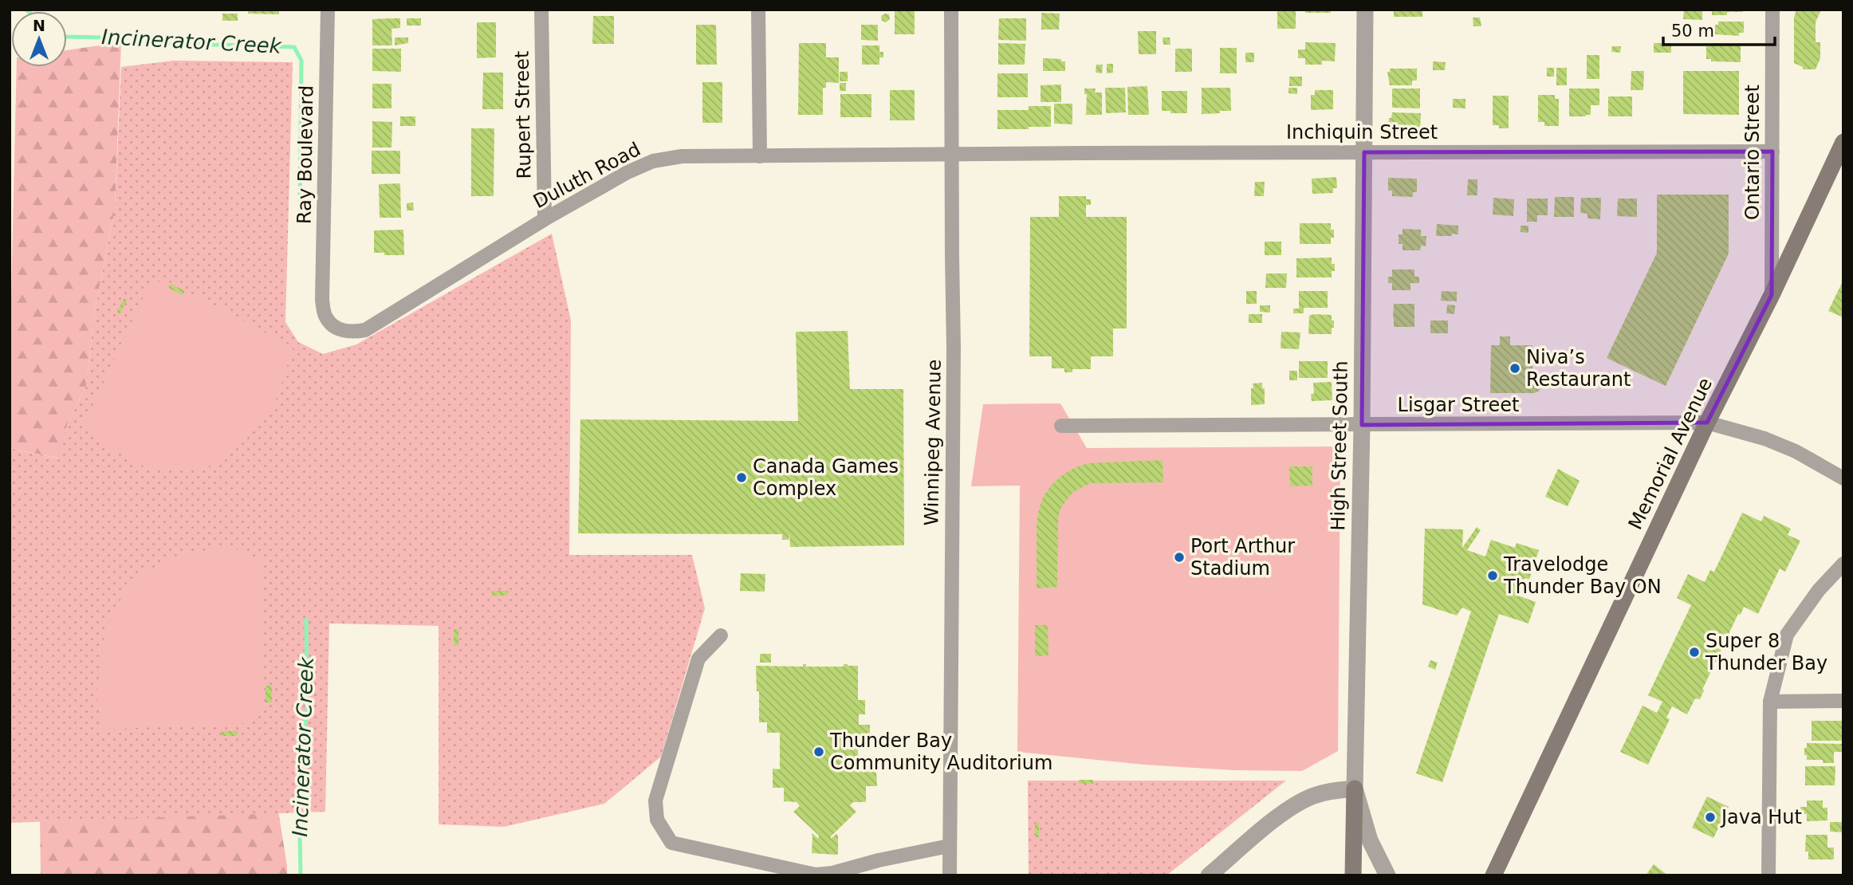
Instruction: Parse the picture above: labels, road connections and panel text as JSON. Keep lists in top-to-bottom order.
{
  "streets": {
    "main road": ["Memorial Avenue"],
    "street": [
      "Rupert Street",
      "Inchiquin Street",
      "Ontario Street",
      "Ray Boulevard",
      "Duluth Road",
      "Lisgar Street",
      "Winnipeg Avenue",
      "High Street South"
    ]
  },
  "crossings": [
    ["Rupert Street", "Duluth Road"],
    ["Inchiquin Street", "Ontario Street"],
    ["Inchiquin Street", "Duluth Road"],
    ["Inchiquin Street", "Winnipeg Avenue"],
    ["Inchiquin Street", "High Street South"],
    ["Ontario Street", "Memorial Avenue"],
    ["Ray Boulevard", "Duluth Road"],
    ["Duluth Road", "Winnipeg Avenue"],
    ["Lisgar Street", "High Street South"],
    ["Lisgar Street", "Memorial Avenue"]
  ],
  "water": ["Incinerator Creek"],
  "places": [
    "Niva’s Restaurant",
    "Canada Games Complex",
    "Port Arthur Stadium",
    "Travelodge Thunder Bay ON",
    "Super 8 Thunder Bay",
    "Thunder Bay Community Auditorium",
    "Java Hut"
  ],
  "scale_bar": "50 m",
  "north": "top"
}
